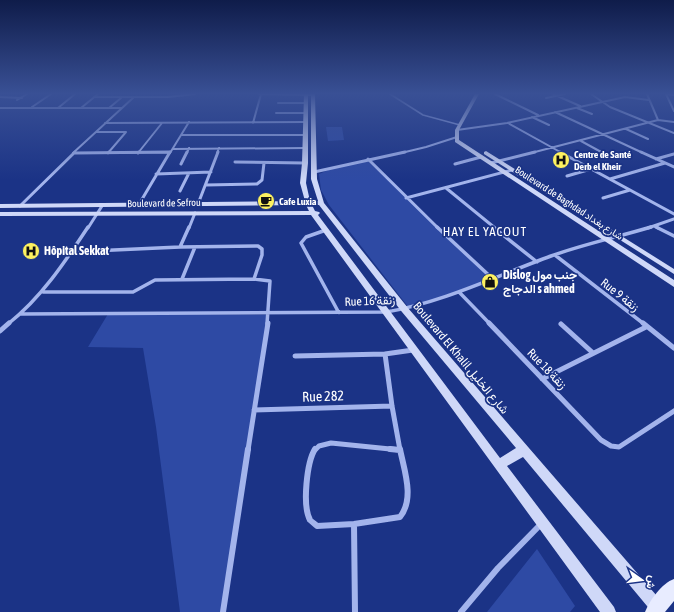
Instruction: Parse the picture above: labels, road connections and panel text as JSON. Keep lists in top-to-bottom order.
{
  "streets": {
    "street": [
      "Boulevard de Sefrou",
      "Boulevard de Baghdad شارع بغداد",
      "Rue 9 زنقة",
      "Rue 16 زنقة",
      "Boulevard El Khalil شارع الخليل",
      "Rue 18 زنقة",
      "Rue 282"
    ]
  },
  "crossings": [
    ["Boulevard de Sefrou", "Boulevard El Khalil شارع الخليل"],
    ["Boulevard de Baghdad شارع بغداد", "Rue 16 زنقة"],
    ["Rue 9 زنقة", "Rue 16 زنقة"],
    ["Rue 16 زنقة", "Boulevard El Khalil شارع الخليل"],
    ["Rue 16 زنقة", "Rue 18 زنقة"]
  ],
  "districts": ["HAY EL YACOUT"],
  "places": {
    "hospital": ["Centre de Santé Derb el Kheir", "Hôpital Sekkat"],
    "cafe": ["Cafe Luxia"],
    "shop": ["Dislog جنب مول الدجاج s ahmed"]
  },
  "north": "right"
}
